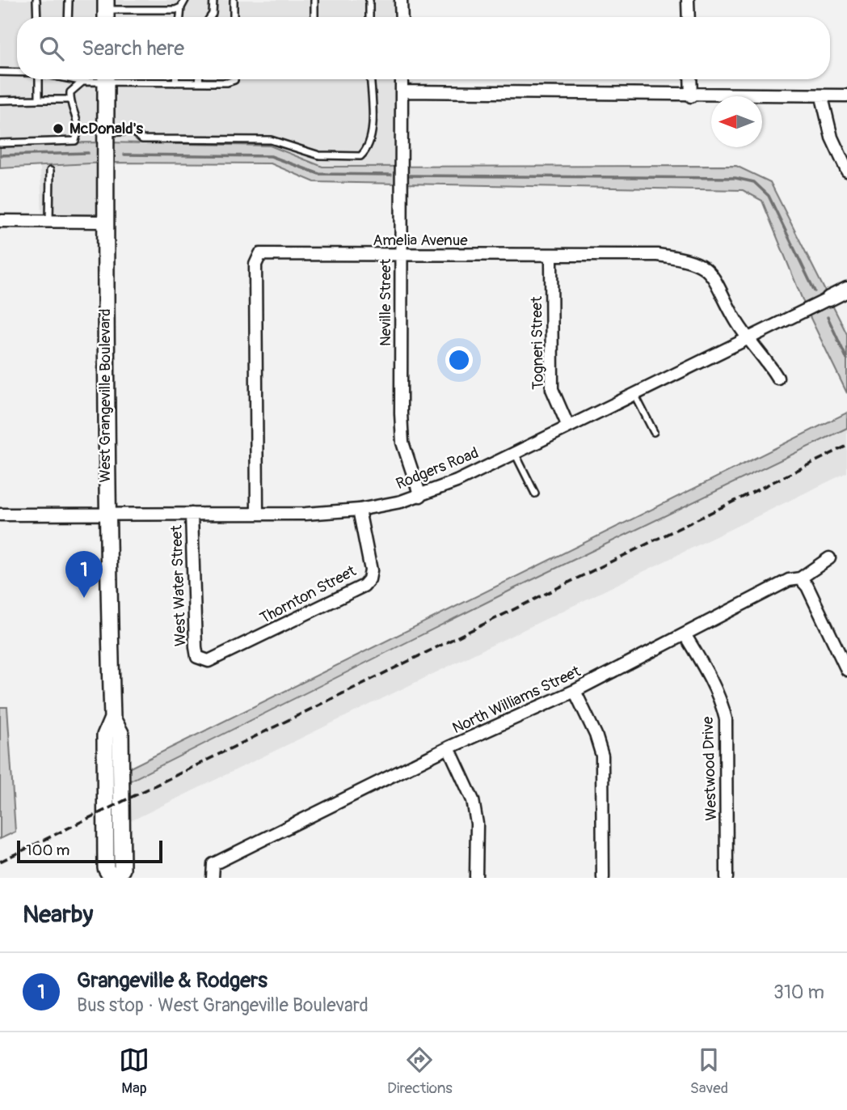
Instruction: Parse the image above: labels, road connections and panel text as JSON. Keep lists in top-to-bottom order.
{
  "streets": {
    "main road": ["West Grangeville Boulevard"],
    "street": [
      "Amelia Avenue",
      "Neville Street",
      "Togneri Street",
      "Rodgers Road",
      "West Water Street",
      "Thornton Street",
      "North Williams Street",
      "Westwood Drive"
    ]
  },
  "crossings": [
    ["Amelia Avenue", "Neville Street"],
    ["Amelia Avenue", "Togneri Street"],
    ["Amelia Avenue", "Rodgers Road"],
    ["Neville Street", "Rodgers Road"],
    ["Togneri Street", "Rodgers Road"],
    ["West Grangeville Boulevard", "Rodgers Road"],
    ["Rodgers Road", "West Water Street"],
    ["Rodgers Road", "Thornton Street"],
    ["West Water Street", "Thornton Street"],
    ["North Williams Street", "Westwood Drive"]
  ],
  "places": ["McDonald's"],
  "scale_bar": "100 m",
  "north": "left",
  "page": {
    "search": "Search here",
    "pins": "1",
    "scale": "100 m",
    "heading": "Nearby",
    "list": [
      {
        "mark": "1",
        "name": "Grangeville & Rodgers",
        "note": "Bus stop · West Grangeville Boulevard",
        "value": "310 m"
      }
    ],
    "nav": ["Map", "Directions", "Saved"]
  }
}
